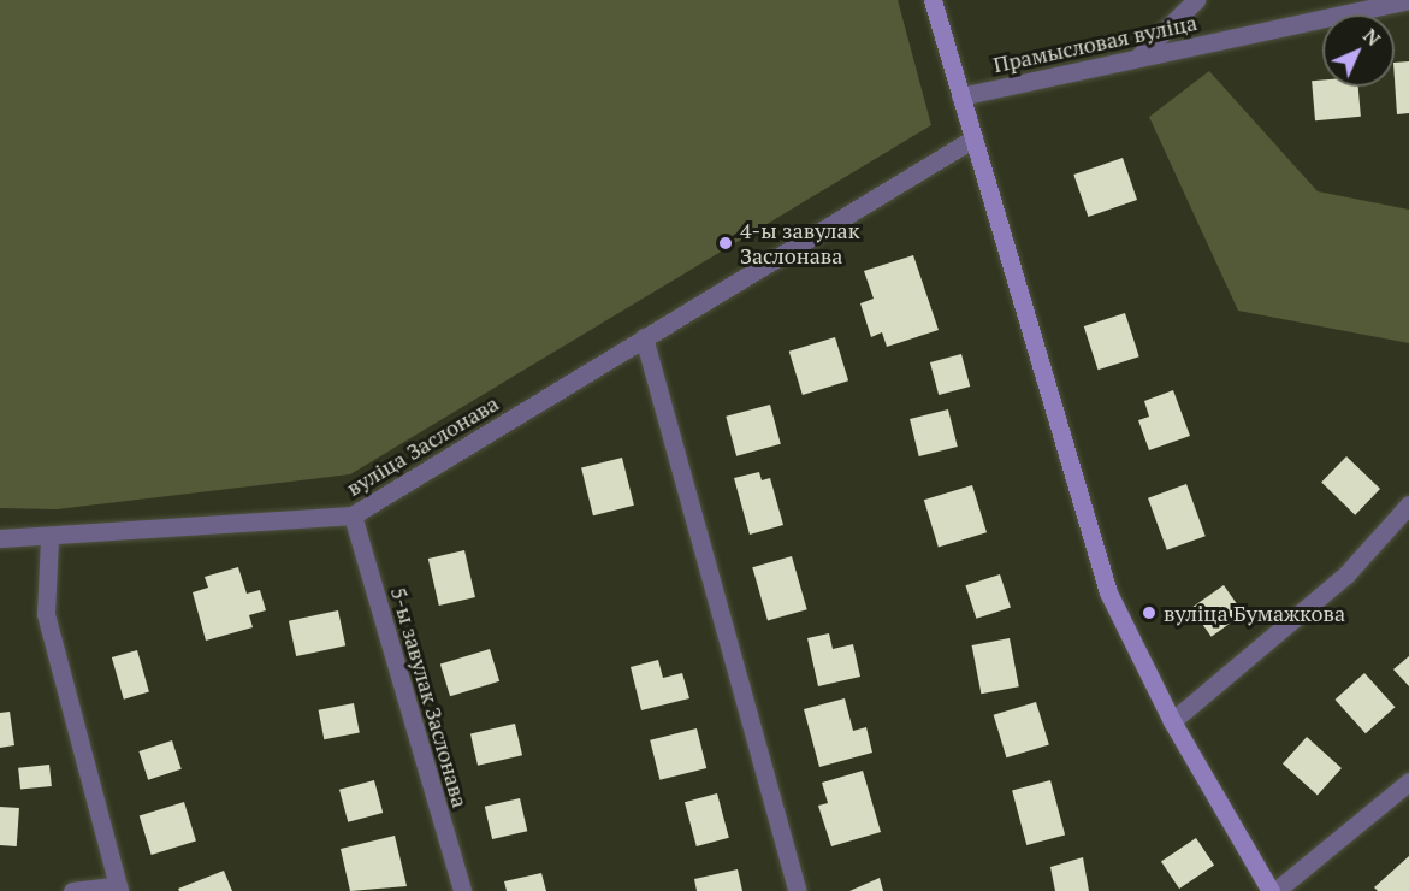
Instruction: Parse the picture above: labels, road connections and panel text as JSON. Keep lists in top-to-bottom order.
{
  "streets": {
    "street": ["Прамысловая вуліца", "вуліца Заслонава", "5-ы завулак Заслонава"]
  },
  "crossings": [
    ["вуліца Заслонава", "5-ы завулак Заслонава"]
  ],
  "places": ["4-ы завулак Заслонава", "вуліца Бумажкова"],
  "north": "top right"
}
